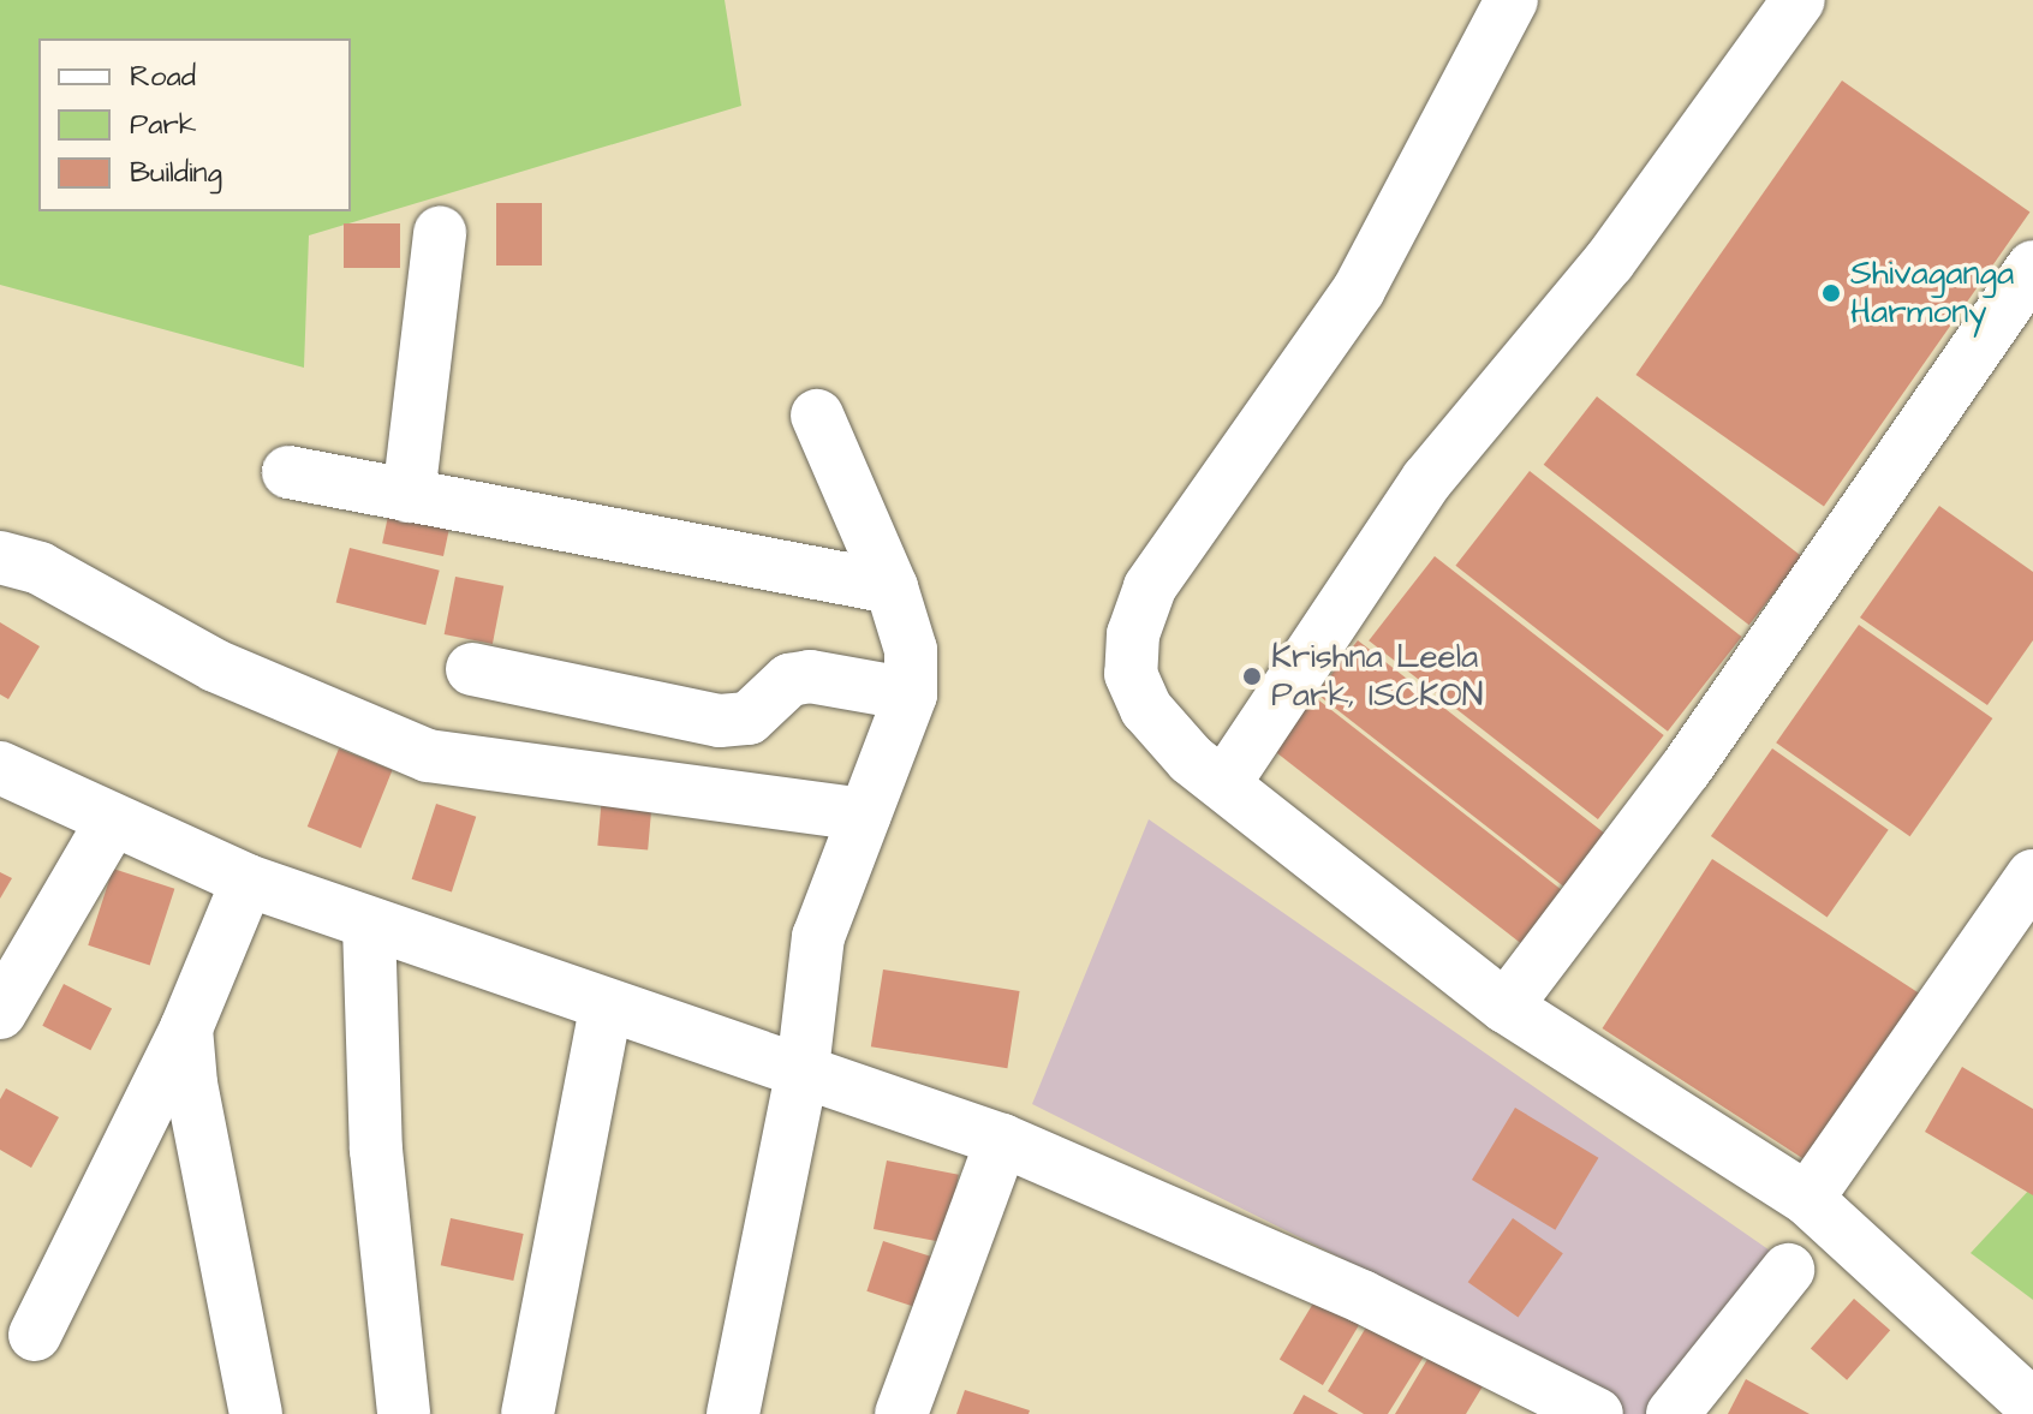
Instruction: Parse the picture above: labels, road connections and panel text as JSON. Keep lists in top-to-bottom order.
{
  "places": ["Shivaganga Harmony", "Krishna Leela Park, ISCKON"],
  "legend": ["Road", "Park", "Building"]
}
